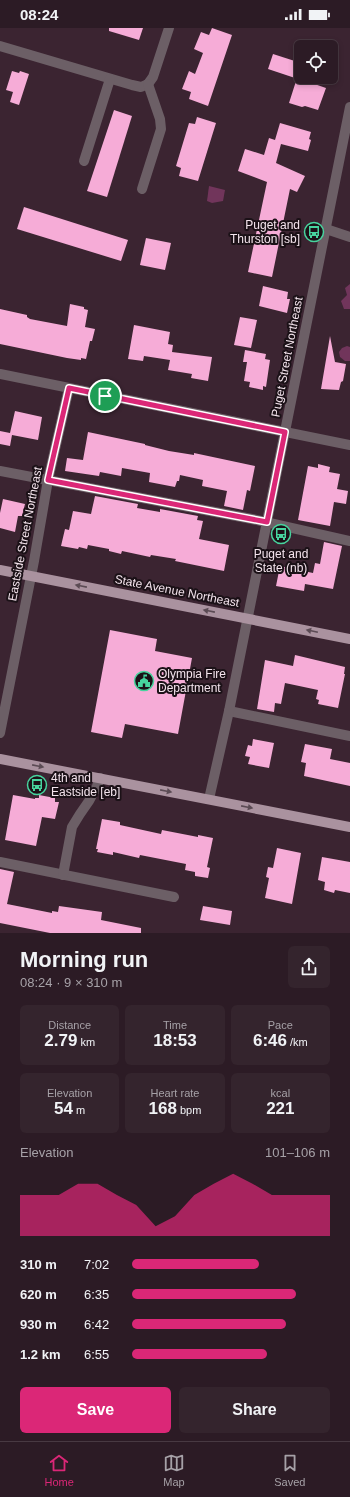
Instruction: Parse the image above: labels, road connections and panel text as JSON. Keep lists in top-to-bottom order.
{
  "streets": {
    "main road": ["State Avenue Northeast"],
    "street": ["Puget Street Northeast", "Eastside Street Northeast"]
  },
  "crossings": [
    ["Puget Street Northeast", "State Avenue Northeast"],
    ["Eastside Street Northeast", "State Avenue Northeast"]
  ],
  "one_way": ["State Avenue Northeast"],
  "places": {
    "bus stop": ["Puget and Thurston [sb]", "Puget and State (nb)", "4th and Eastside [eb]"],
    "public building": ["Olympia Fire Department"]
  },
  "page": {
    "status": "08:24",
    "heading": ["Morning run", "08:24 · 9 × 310 m"],
    "stats": [
      ["Distance", "2.79 km"],
      ["Time", "18:53"],
      ["Pace", "6:46 /km"],
      ["Elevation", "54 m"],
      ["Heart rate", "168 bpm"],
      ["kcal", "221"]
    ],
    "chart": ["Elevation", "101–106 m"],
    "list": [
      {
        "name": "310 m",
        "note": "7:02"
      },
      {
        "name": "620 m",
        "note": "6:35"
      },
      {
        "name": "930 m",
        "note": "6:42"
      },
      {
        "name": "1.2 km",
        "note": "6:55"
      }
    ],
    "buttons": ["Save", "Share"],
    "tabs": ["Home", "Map", "Saved"]
  }
}
